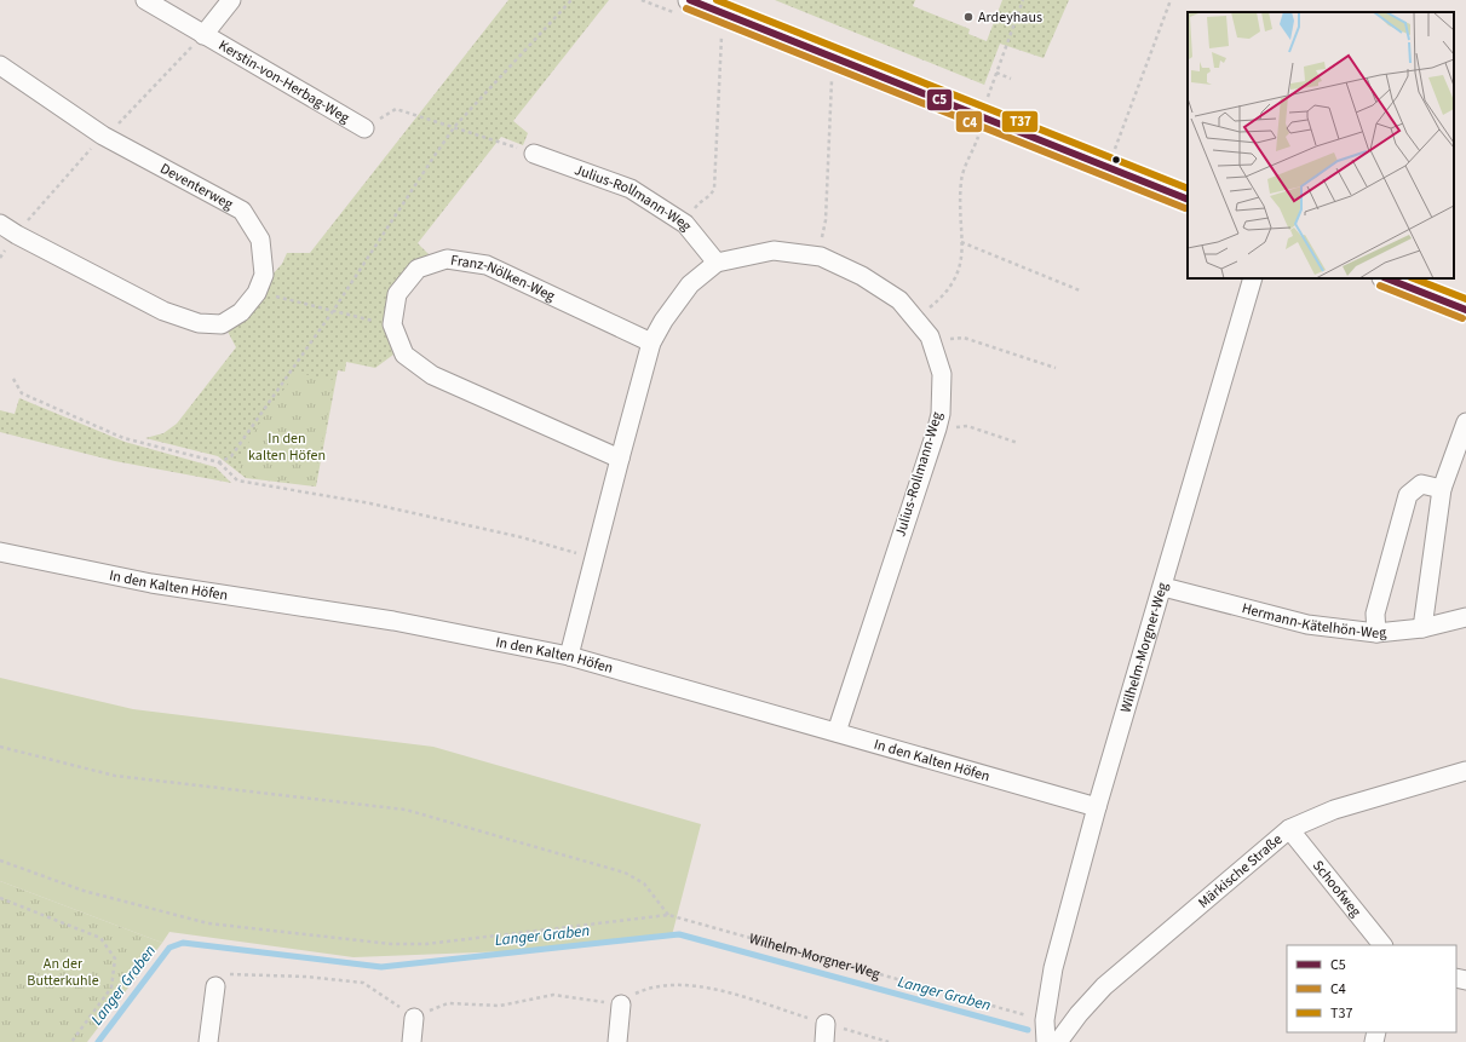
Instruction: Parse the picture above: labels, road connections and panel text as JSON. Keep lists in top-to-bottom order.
{
  "streets": {
    "street": [
      "Kerstin-von-Herbag-Weg",
      "Deventerweg",
      "Julius-Rollmann-Weg",
      "Franz-Nölken-Weg",
      "In den Kalten Höfen",
      "Hermann-Kätelhön-Weg",
      "Wilhelm-Morgner-Weg",
      "Märkische Straße",
      "Schoofweg"
    ]
  },
  "crossings": [
    ["Julius-Rollmann-Weg", "Franz-Nölken-Weg"],
    ["Julius-Rollmann-Weg", "In den Kalten Höfen"],
    ["In den Kalten Höfen", "Wilhelm-Morgner-Weg"],
    ["Hermann-Kätelhön-Weg", "Wilhelm-Morgner-Weg"],
    ["Märkische Straße", "Schoofweg"]
  ],
  "water": ["Langer Graben"],
  "parks": ["In den kalten Höfen", "An der Butterkuhle"],
  "places": ["Ardeyhaus"],
  "lines": ["transit line C5", "transit line T37", "transit line C4"],
  "legend": ["C5", "C4", "T37"]
}
